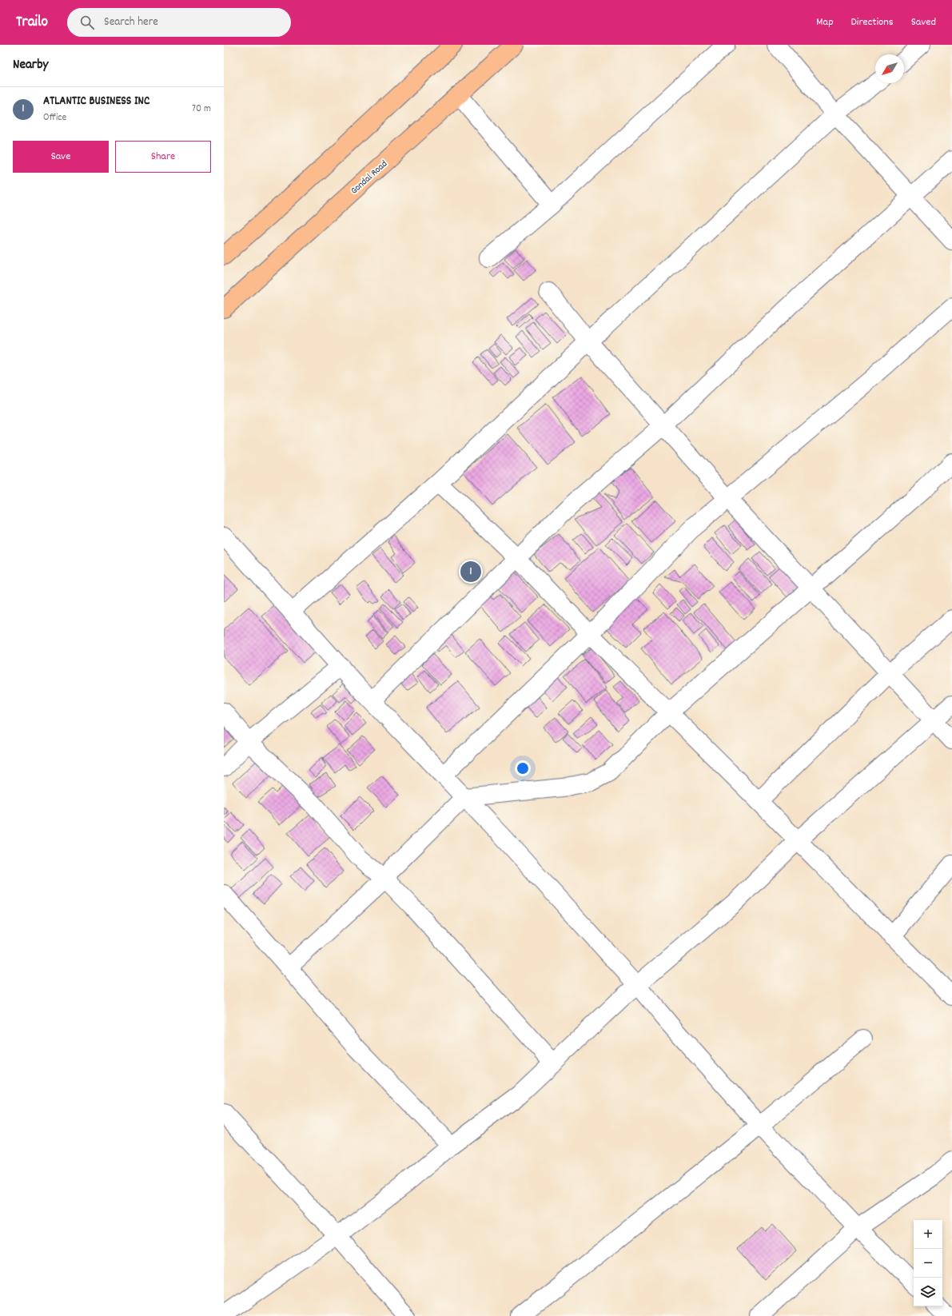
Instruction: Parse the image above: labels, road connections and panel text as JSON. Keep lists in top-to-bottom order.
{
  "streets": {
    "main road": ["Gondal Road"]
  },
  "north": "bottom left",
  "page": {
    "header": "Trailo",
    "search": "Search here",
    "nav": ["Map", "Directions", "Saved"],
    "heading": "Nearby",
    "list": [
      {
        "mark": "1",
        "name": "ATLANTIC BUSINESS INC",
        "note": "Office",
        "value": "70 m"
      }
    ],
    "buttons": ["Save", "Share"],
    "pins": "1",
    "map_buttons": ["+", "−"]
  }
}
